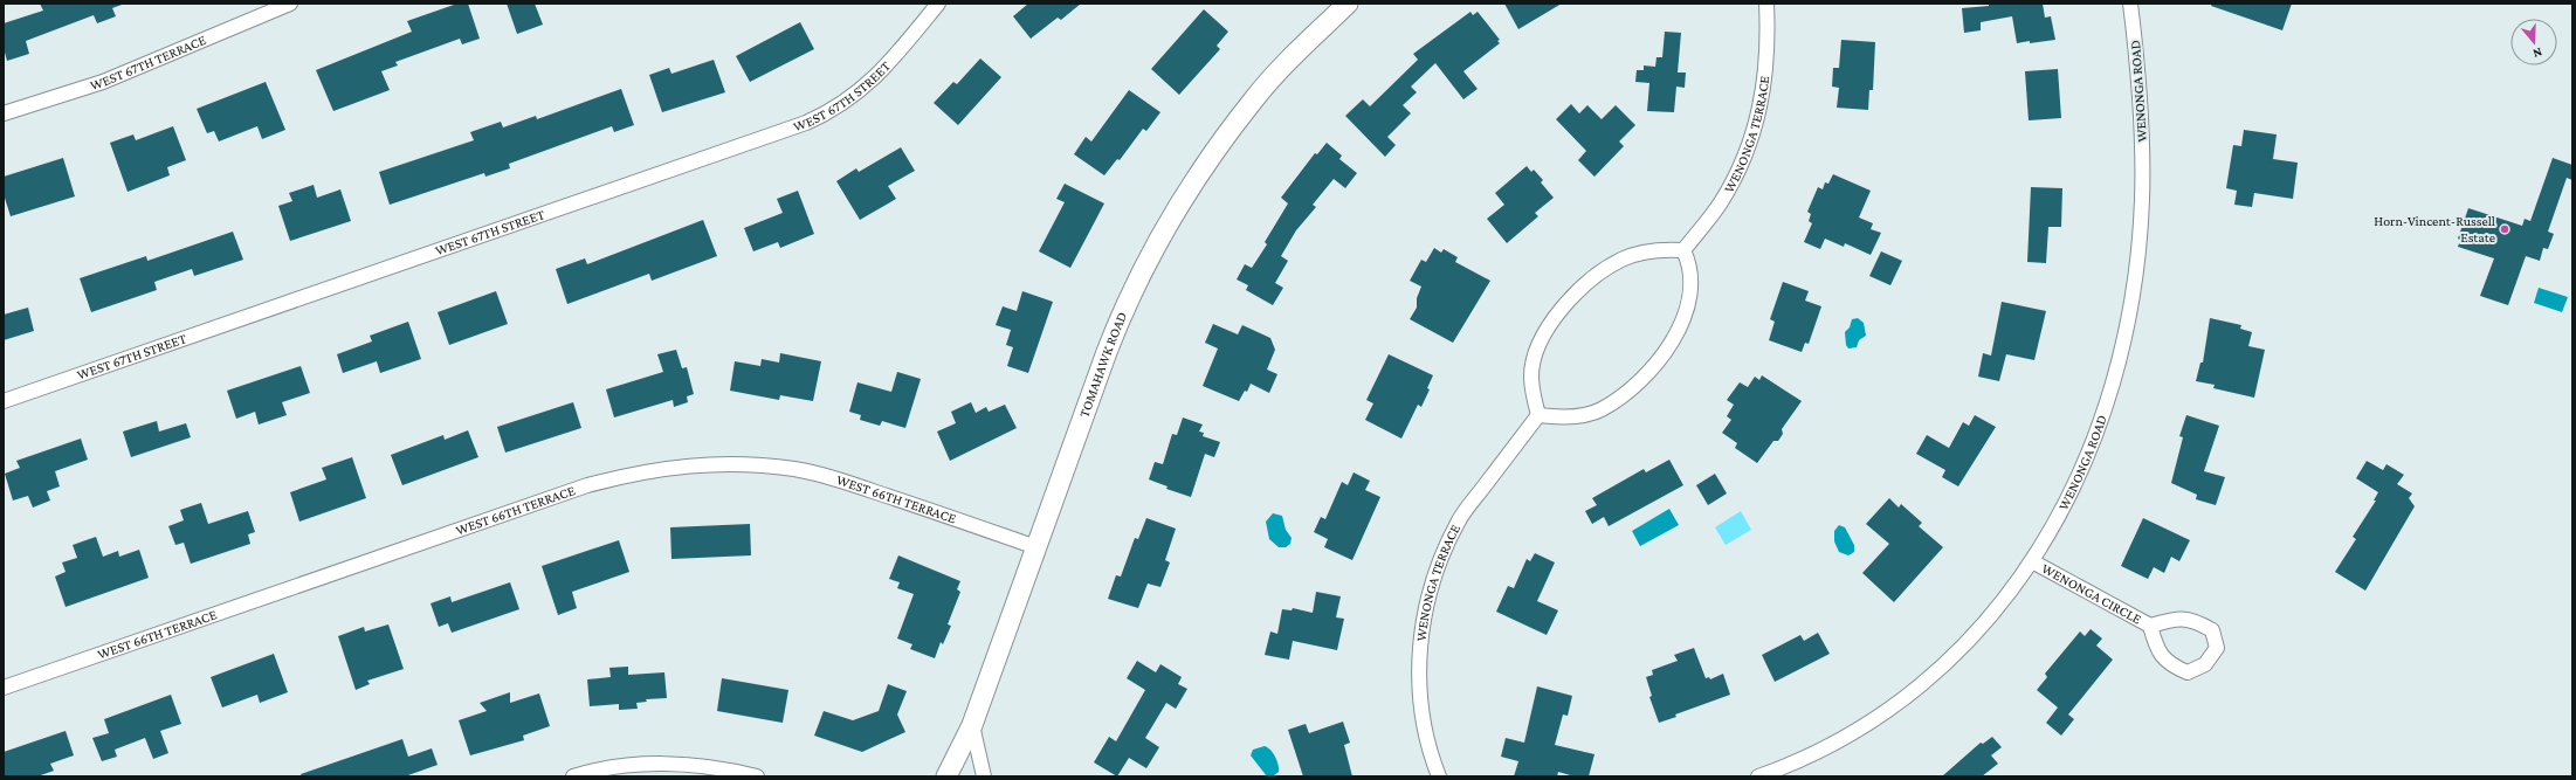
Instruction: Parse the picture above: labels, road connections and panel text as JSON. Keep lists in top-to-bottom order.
{
  "streets": {
    "street": [
      "WEST 67TH TERRACE",
      "WENONGA ROAD",
      "WEST 67TH STREET",
      "WENONGA TERRACE",
      "TOMAHAWK ROAD",
      "WEST 66TH TERRACE",
      "WENONGA CIRCLE"
    ]
  },
  "crossings": [
    ["WENONGA ROAD", "WENONGA CIRCLE"],
    ["TOMAHAWK ROAD", "WEST 66TH TERRACE"]
  ],
  "places": ["Horn-Vincent-Russell Estate"],
  "north": "bottom"
}
